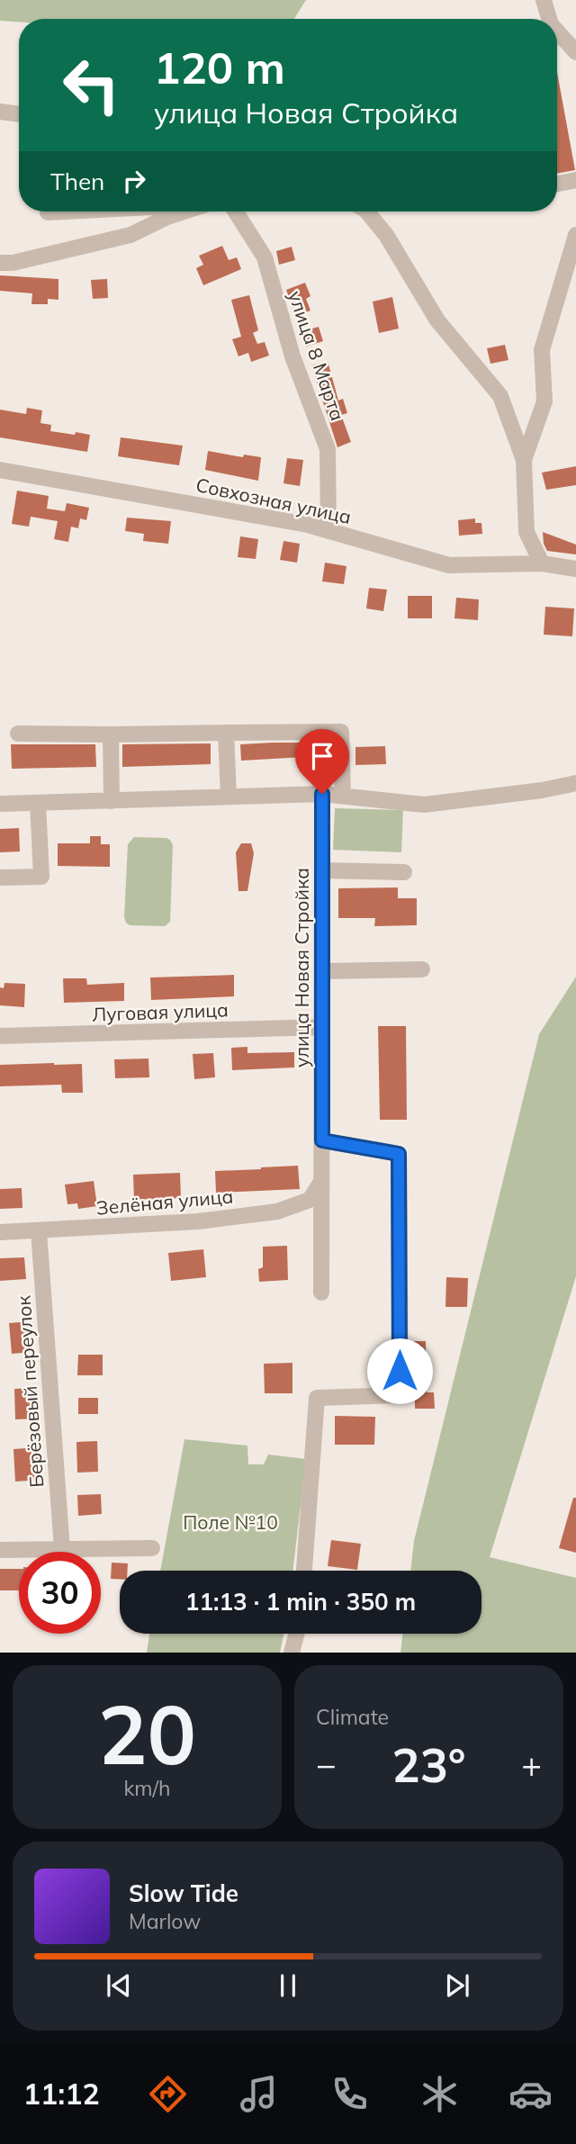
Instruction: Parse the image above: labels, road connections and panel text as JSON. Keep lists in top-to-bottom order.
{
  "streets": {
    "street": [
      "улица 8 Марта",
      "Совхозная улица",
      "улица Новая Стройка",
      "Луговая улица",
      "Зелёная улица",
      "Берёзовый переулок"
    ]
  },
  "crossings": [
    ["улица 8 Марта", "Совхозная улица"],
    ["улица Новая Стройка", "Луговая улица"],
    ["улица Новая Стройка", "Зелёная улица"],
    ["Зелёная улица", "Берёзовый переулок"]
  ],
  "parks": ["Поле №10"],
  "page": {
    "turn": ["120 m", "улица Новая Стройка"],
    "then": "Then",
    "limit": "30",
    "trip": "11:13 · 1 min · 350 m",
    "tile": [
      ["20", "km/h"],
      "Climate"
    ],
    "heat": ["−", "23°", "+"],
    "song": ["Slow Tide", "Marlow"],
    "tabs": "11:12"
  }
}
